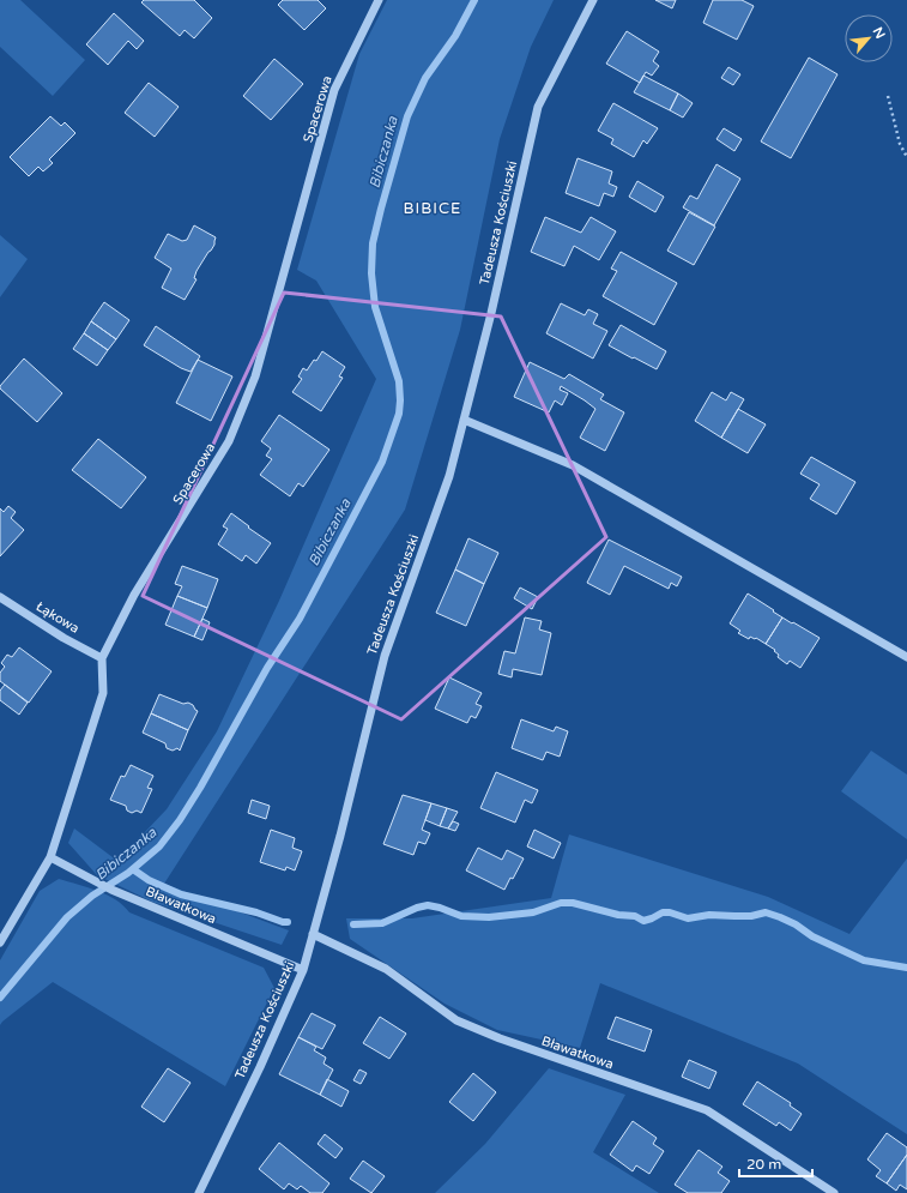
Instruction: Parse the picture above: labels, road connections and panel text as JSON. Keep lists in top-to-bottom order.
{
  "streets": {
    "street": [
      "Spacerowa",
      "Tadeusza Kościuszki",
      "Łąkowa",
      "Bławatkowa"
    ]
  },
  "crossings": [
    ["Spacerowa", "Łąkowa"],
    ["Spacerowa", "Bławatkowa"],
    ["Tadeusza Kościuszki", "Bławatkowa"]
  ],
  "districts": ["BIBICE"],
  "water": ["Bibiczanka"],
  "scale_bar": "20 m",
  "north": "top right"
}
